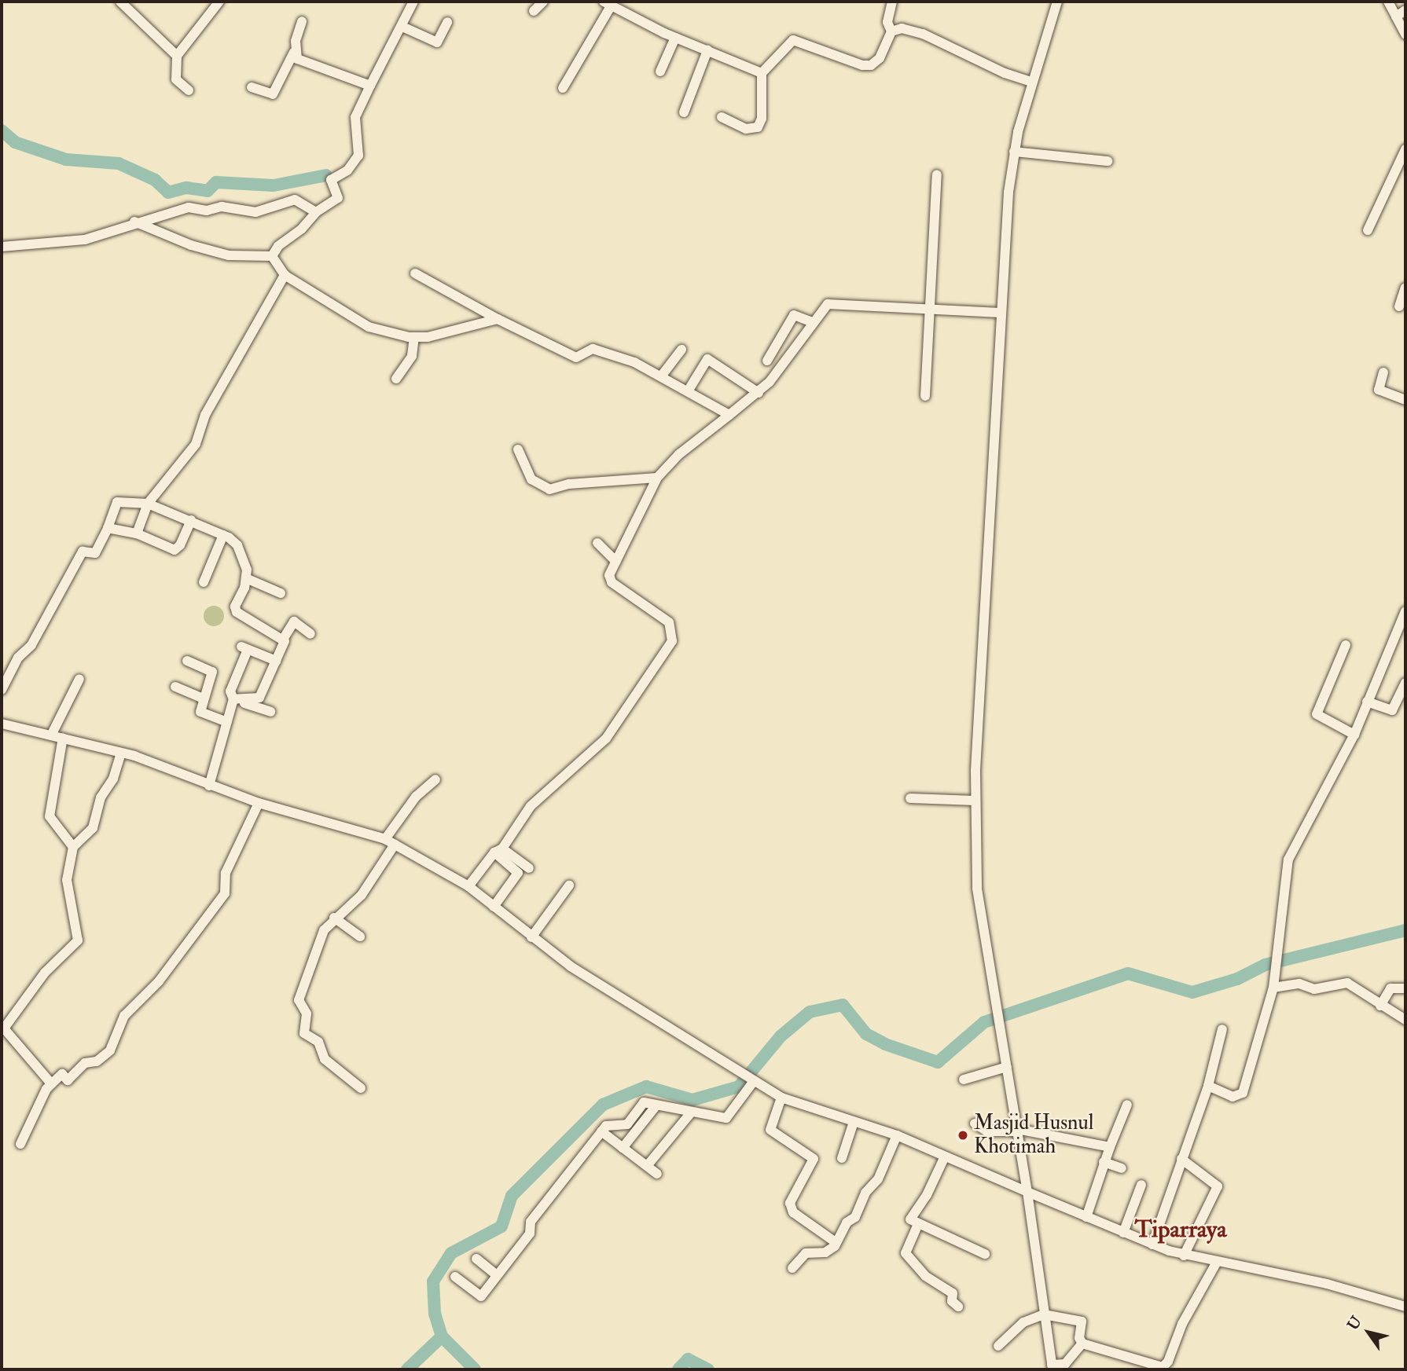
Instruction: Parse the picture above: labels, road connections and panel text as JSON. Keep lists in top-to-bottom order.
{
  "districts": ["Tiparraya"],
  "places": ["Masjid Husnul Khotimah"],
  "north": "top left"
}
